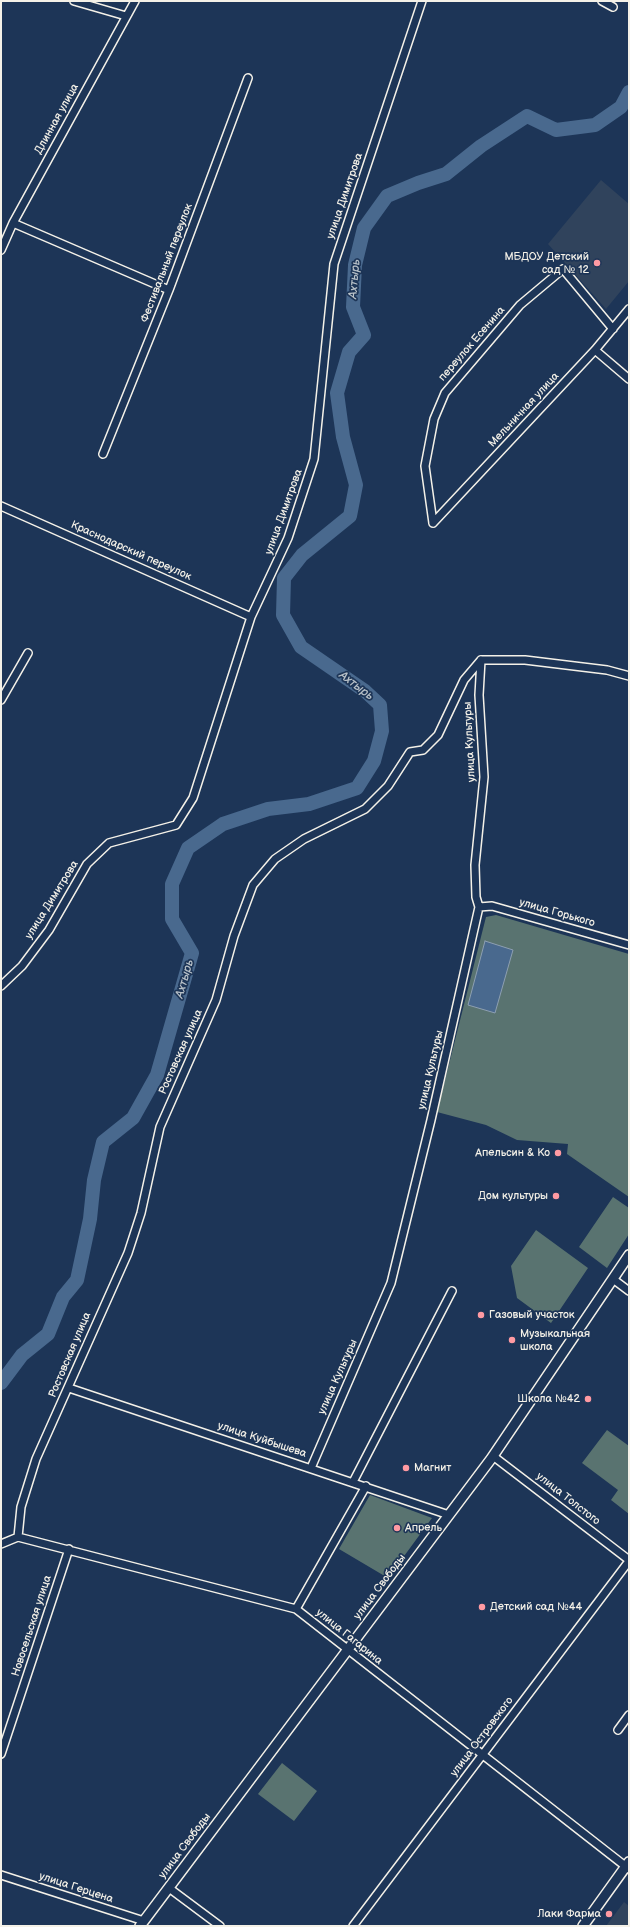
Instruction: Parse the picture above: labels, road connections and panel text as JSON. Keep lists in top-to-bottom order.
{
  "streets": {
    "street": [
      "Длинная улица",
      "улица Димитрова",
      "Фестивальный переулок",
      "переулок Есенина",
      "Мельничная улица",
      "Краснодарский переулок",
      "улица Культуры",
      "улица Горького",
      "Ростовская улица",
      "улица Куйбышева",
      "улица Толстого",
      "улица Свободы",
      "Новосельская улица",
      "улица Гагарина",
      "улица Островского",
      "улица Герцена"
    ]
  },
  "crossings": [
    ["улица Димитрова", "Краснодарский переулок"],
    ["переулок Есенина", "Мельничная улица"],
    ["улица Культуры", "улица Горького"],
    ["улица Культуры", "Ростовская улица"],
    ["улица Культуры", "улица Куйбышева"],
    ["Ростовская улица", "улица Куйбышева"],
    ["Ростовская улица", "улица Гагарина"],
    ["улица Куйбышева", "улица Свободы"],
    ["улица Толстого", "улица Свободы"],
    ["улица Толстого", "улица Островского"],
    ["улица Свободы", "улица Гагарина"],
    ["улица Свободы", "улица Герцена"],
    ["Новосельская улица", "улица Гагарина"],
    ["улица Гагарина", "улица Островского"]
  ],
  "water": ["Ахтырь"],
  "places": [
    "МБДОУ Детский сад № 12",
    "Апельсин & Ко",
    "Дом культуры",
    "Газовый участок",
    "Музыкальная школа",
    "Школа №42",
    "Магнит",
    "Апрель",
    "Детский сад №44",
    "Лаки Фарма"
  ]
}
